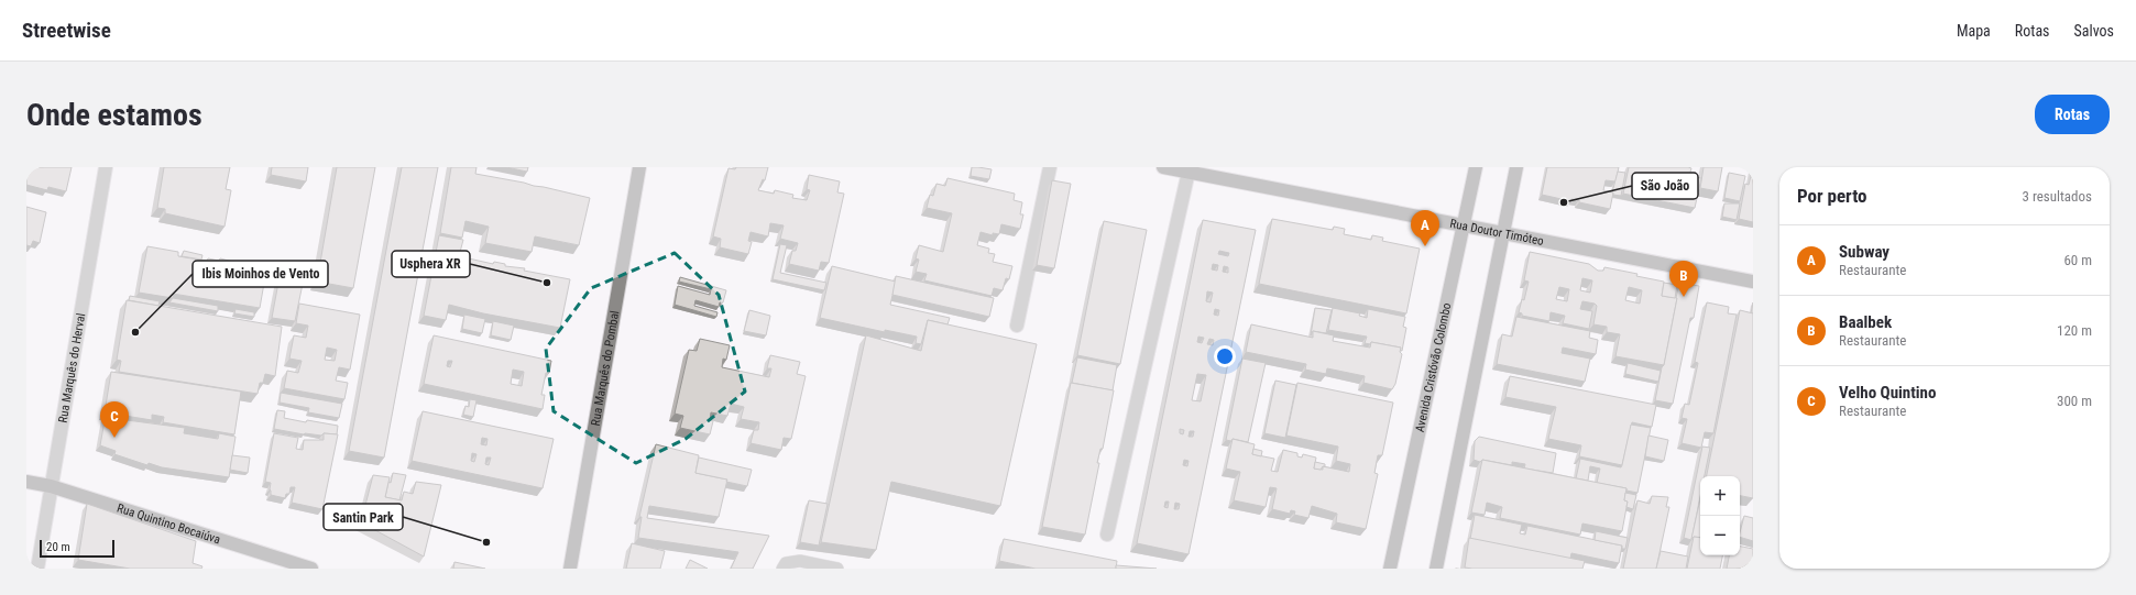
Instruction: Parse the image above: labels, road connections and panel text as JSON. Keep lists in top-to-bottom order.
{
  "streets": {
    "main road": [
      "Rua Doutor Timóteo",
      "Rua Marquês do Pombal",
      "Avenida Cristóvão Colombo",
      "Rua Quintino Bocaiúva"
    ],
    "street": ["Rua Marquês do Herval"]
  },
  "crossings": [
    ["Rua Doutor Timóteo", "Avenida Cristóvão Colombo"],
    ["Rua Marquês do Herval", "Rua Quintino Bocaiúva"]
  ],
  "places": [
    "São João",
    "Usphera XR",
    "Ibis Moinhos de Vento",
    "Santin Park"
  ],
  "scale_bar": "20 m",
  "page": {
    "header": "Streetwise",
    "nav": ["Mapa", "Rotas", "Salvos"],
    "buttons": "Rotas",
    "title": "Onde estamos",
    "heading": ["Por perto", "3 resultados"],
    "pins": ["A", "B", "C"],
    "list": [
      {
        "mark": "A",
        "name": "Subway",
        "note": "Restaurante",
        "value": "60 m"
      },
      {
        "mark": "B",
        "name": "Baalbek",
        "note": "Restaurante",
        "value": "120 m"
      },
      {
        "mark": "C",
        "name": "Velho Quintino",
        "note": "Restaurante",
        "value": "300 m"
      }
    ],
    "map_buttons": ["+", "−"],
    "scale": "20 m"
  }
}
